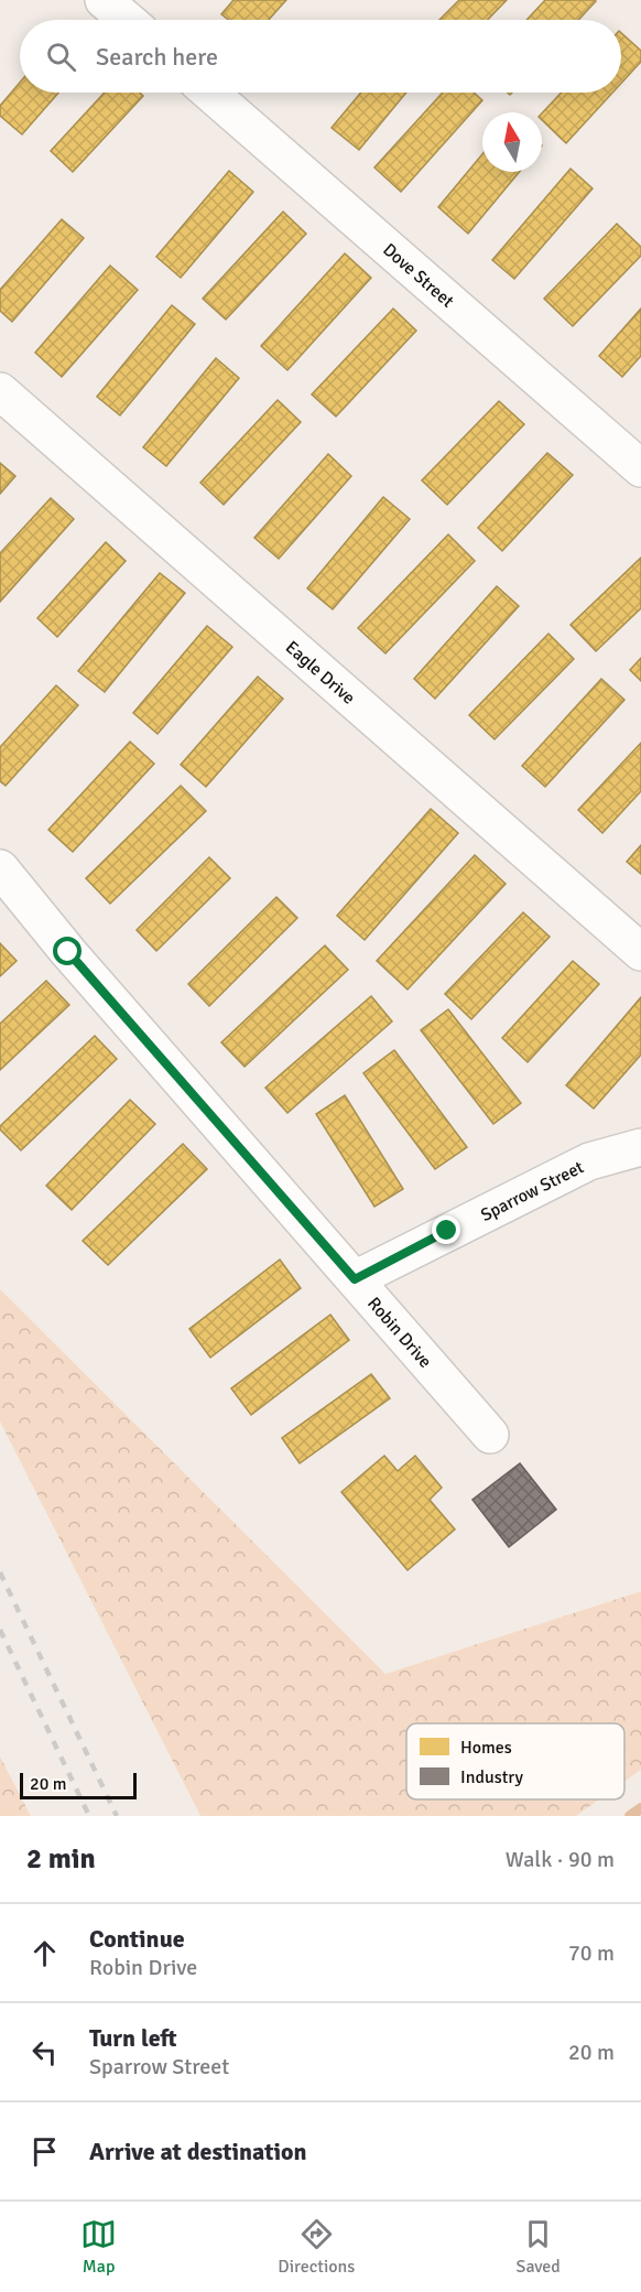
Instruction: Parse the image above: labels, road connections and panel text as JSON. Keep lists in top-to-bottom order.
{
  "streets": {
    "street": [
      "Dove Street",
      "Eagle Drive",
      "Sparrow Street",
      "Robin Drive"
    ]
  },
  "crossings": [
    ["Sparrow Street", "Robin Drive"]
  ],
  "legend": ["Homes", "Industry"],
  "scale_bar": "20 m",
  "north": "top",
  "page": {
    "search": "Search here",
    "scale": "20 m",
    "heading": ["2 min", "Walk · 90 m"],
    "list": [
      ["Continue", "Robin Drive", "70 m"],
      ["Turn left", "Sparrow Street", "20 m"],
      "Arrive at destination"
    ],
    "nav": ["Map", "Directions", "Saved"]
  }
}
